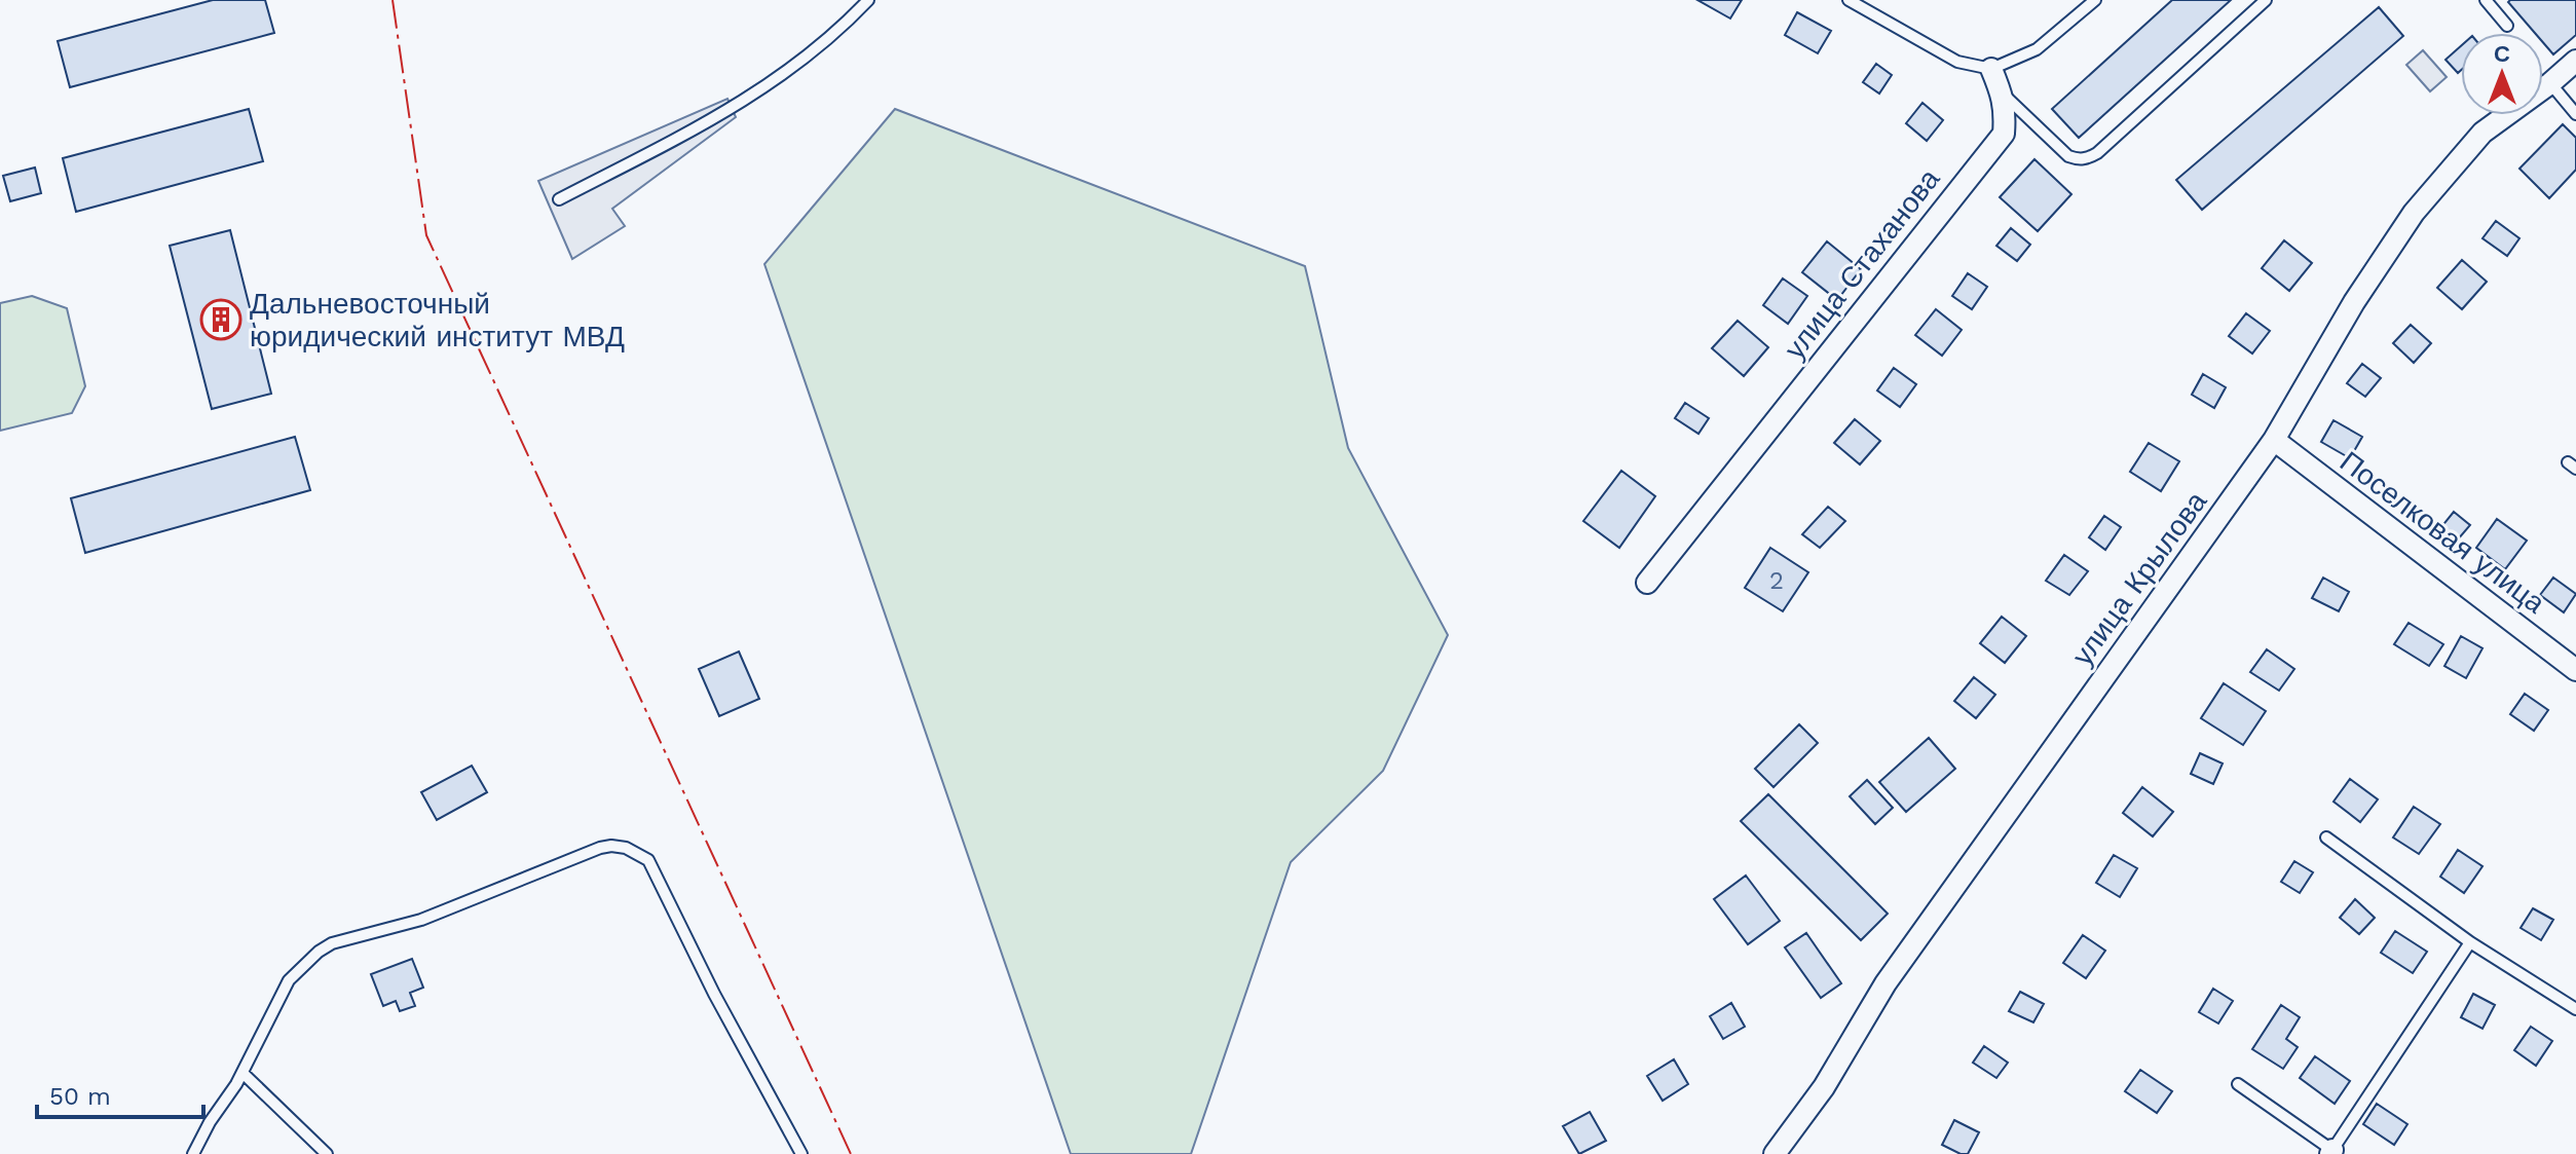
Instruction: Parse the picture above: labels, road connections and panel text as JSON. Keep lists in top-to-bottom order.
{
  "streets": {
    "street": ["улица Стаханова", "Поселковая улица", "улица Крылова"]
  },
  "crossings": [
    ["Поселковая улица", "улица Крылова"]
  ],
  "places": {
    "building": ["Дальневосточный юридический институт МВД"]
  },
  "house_numbers": ["2"],
  "scale_bar": "50 m",
  "north": "top"
}
